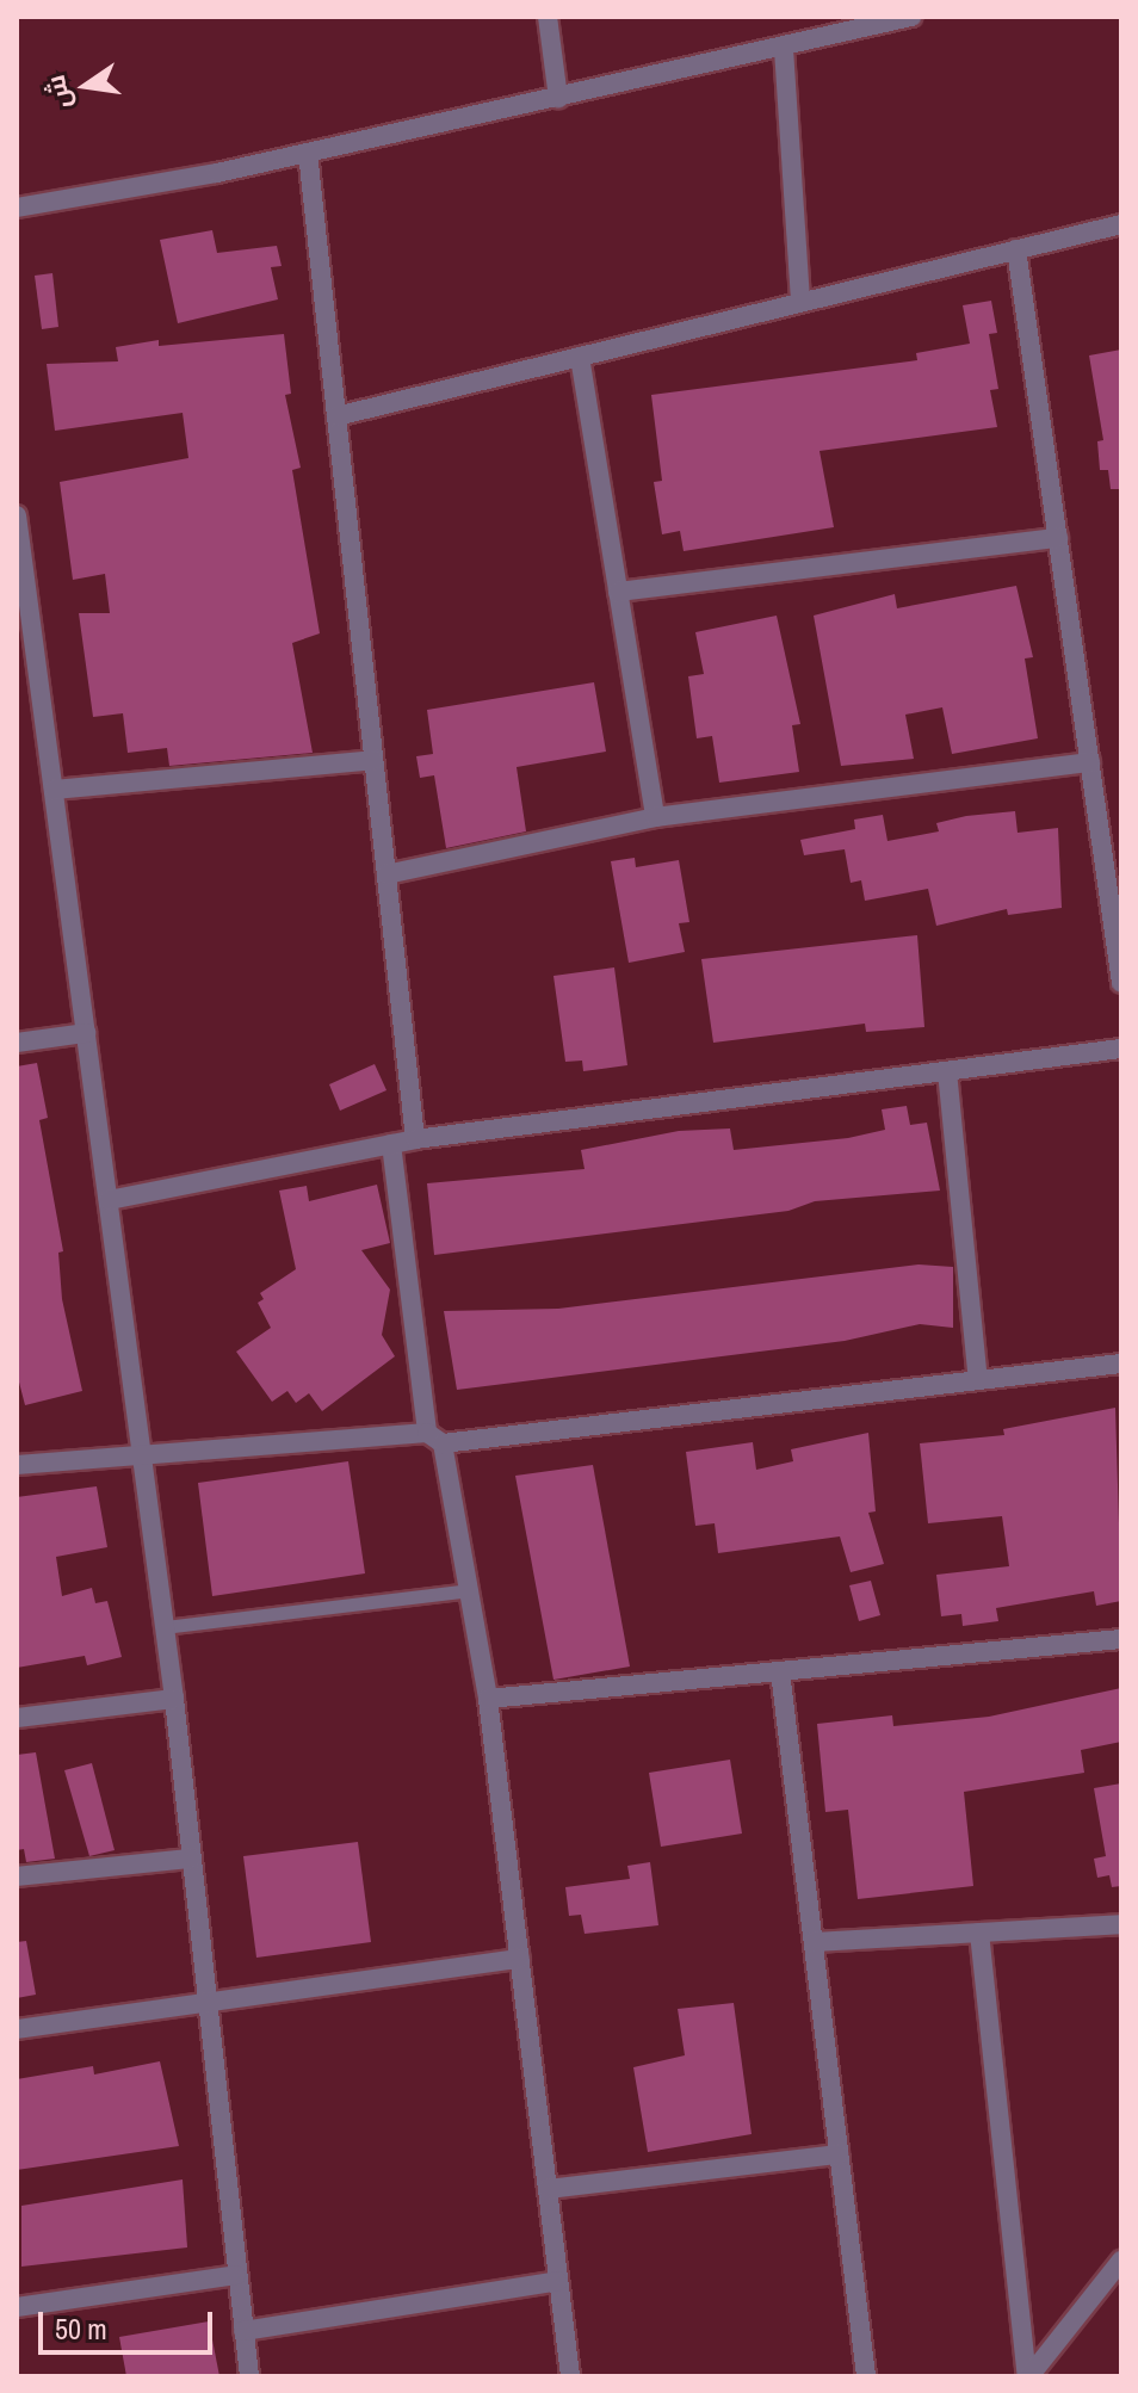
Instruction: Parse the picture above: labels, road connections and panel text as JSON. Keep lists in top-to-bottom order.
{
  "scale_bar": "50 m",
  "north": "left"
}
